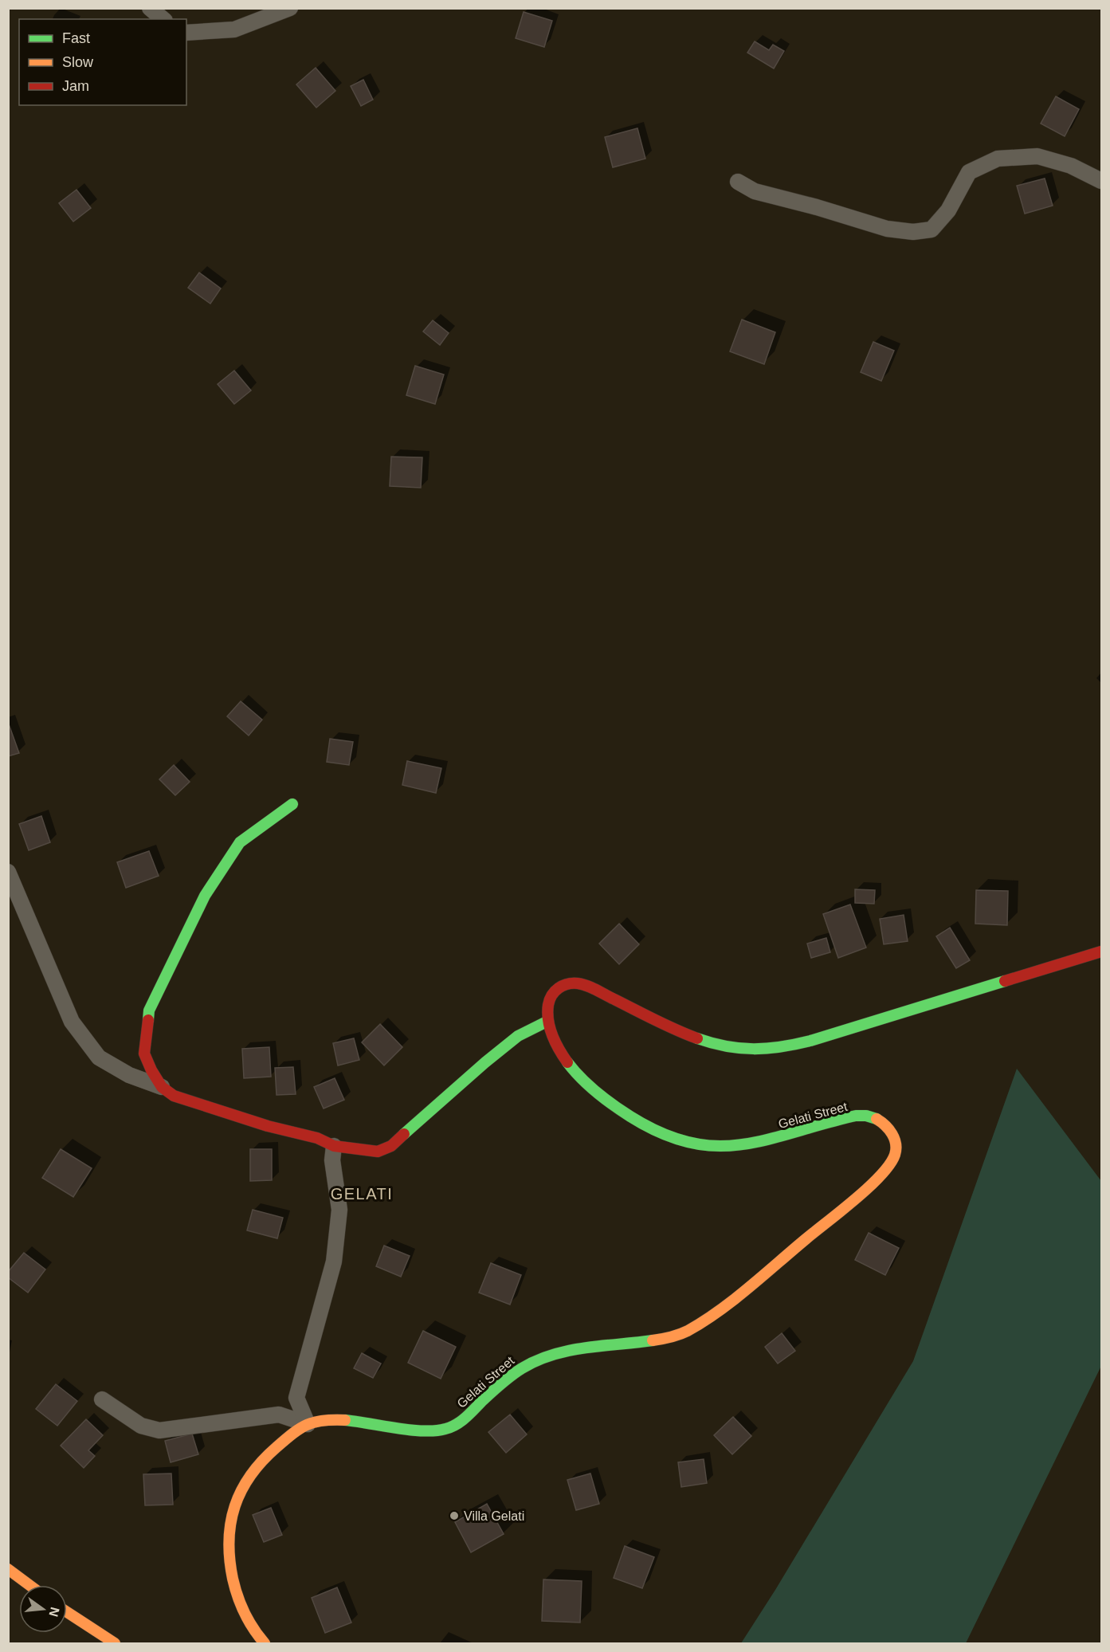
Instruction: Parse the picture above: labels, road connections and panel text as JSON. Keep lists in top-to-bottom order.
{
  "streets": {
    "street": ["Gelati Street"]
  },
  "districts": ["GELATI"],
  "places": ["Villa Gelati"],
  "legend": ["Fast", "Slow", "Jam"],
  "north": "right"
}
